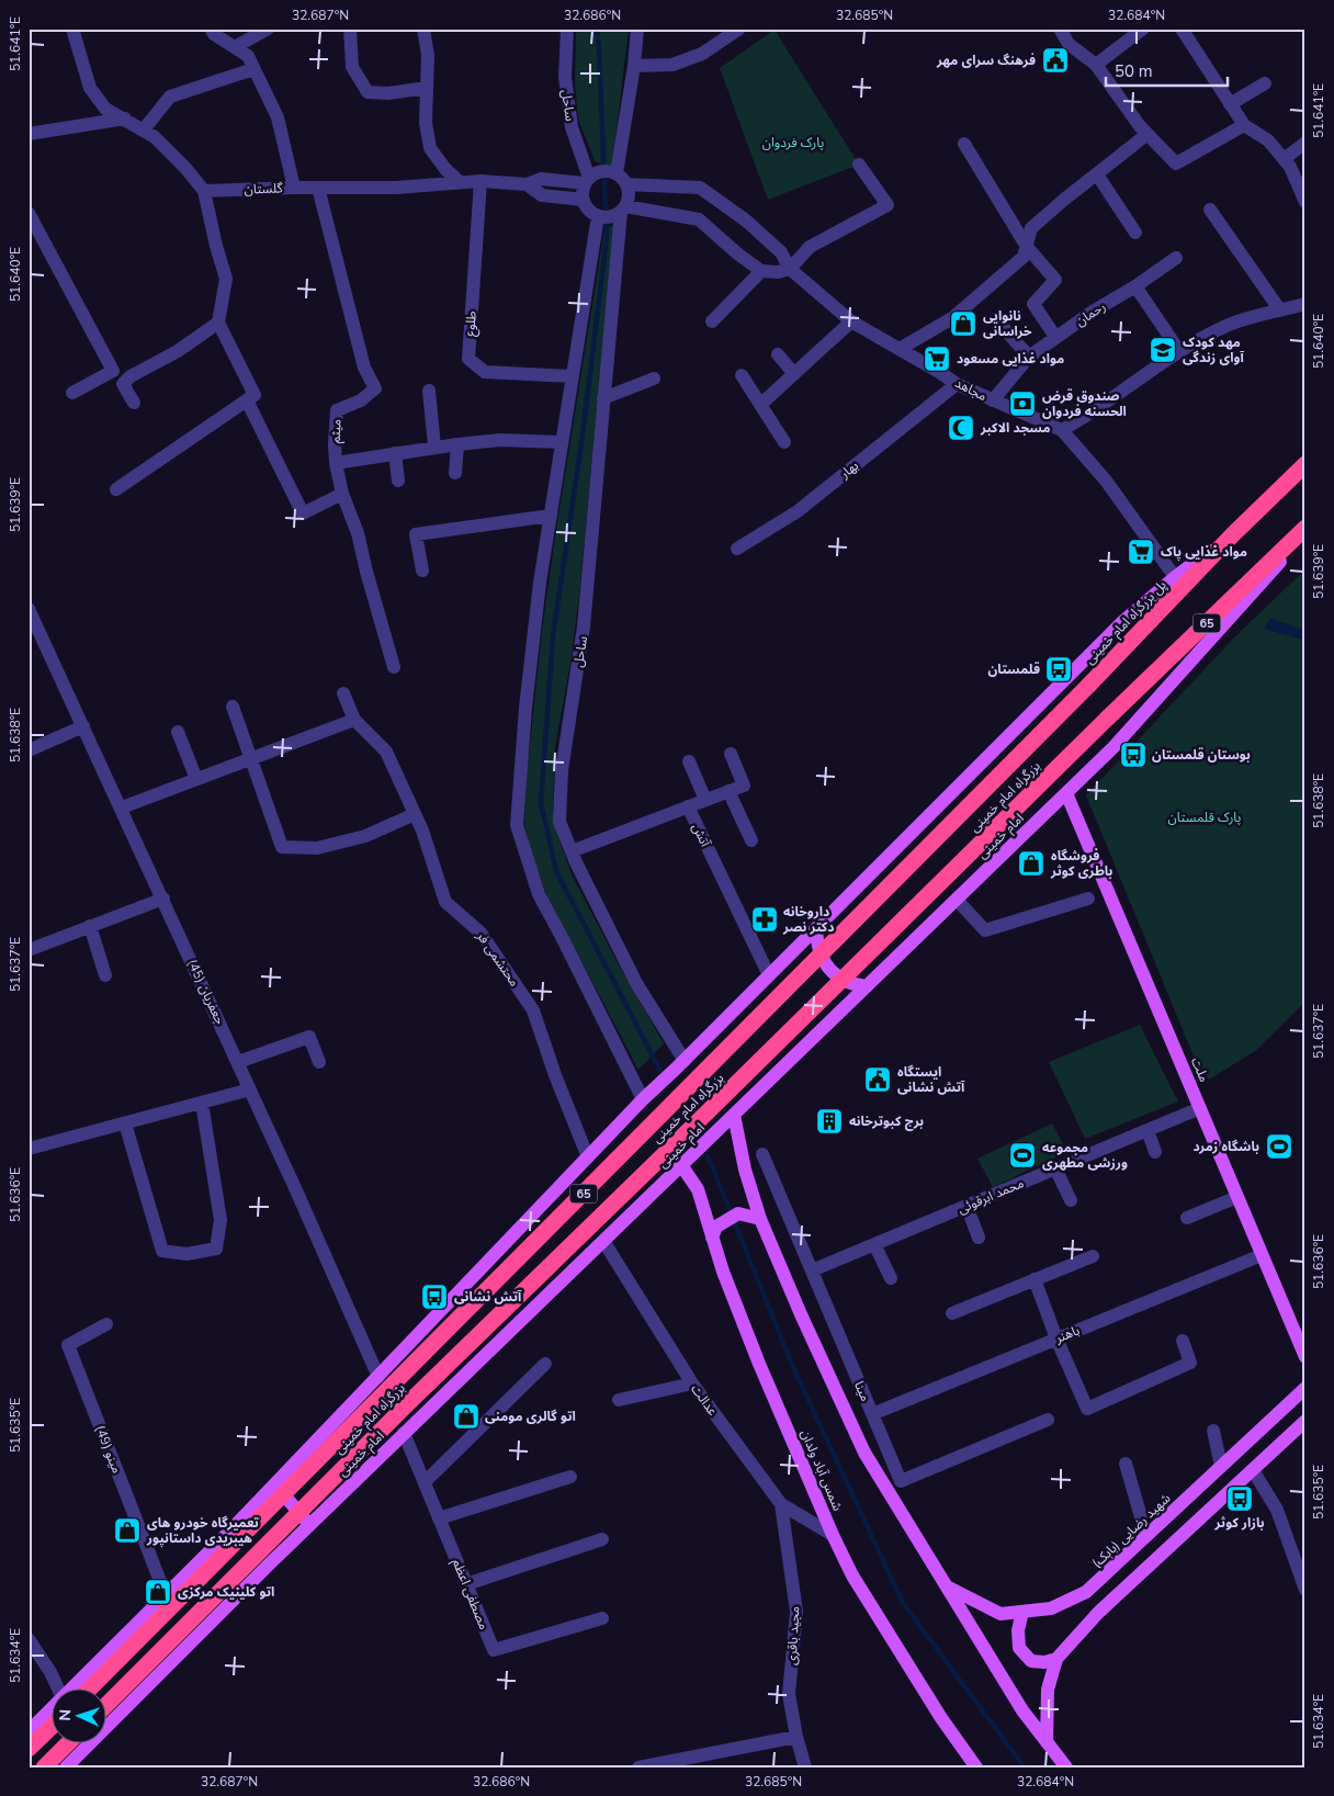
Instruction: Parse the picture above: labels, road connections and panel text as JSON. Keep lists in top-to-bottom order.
{
  "streets": {
    "highway": ["پل بزرگراه امام خمینی", "65", "بزرگراه امام خمینی"],
    "main road": [
      "امام خمینی",
      "ملت",
      "شمس آباد ولدان",
      "شهید رضایی (بابک)"
    ],
    "street": [
      "ساحل",
      "گلستان",
      "رحمان",
      "طلوع",
      "مجاهد",
      "میثم",
      "بهار",
      "آتش",
      "محتشمی فر",
      "جعفریان (45)",
      "محمد ابرقوئی",
      "باهنر",
      "مینا",
      "عدالت",
      "مینو (49)",
      "مصطفی اعظم",
      "مجید باقری"
    ]
  },
  "crossings": [
    ["ساحل", "مجاهد"],
    ["ساحل", "آتش"],
    ["گلستان", "طلوع"],
    ["گلستان", "میثم"],
    ["رحمان", "مجاهد"],
    ["مجاهد", "بهار"],
    ["پل بزرگراه امام خمینی", "65"],
    ["پل بزرگراه امام خمینی", "بزرگراه امام خمینی"],
    ["امام خمینی", "ملت"],
    ["امام خمینی", "عدالت"],
    ["امام خمینی", "شمس آباد ولدان"],
    ["امام خمینی", "مصطفی اعظم"],
    ["ملت", "محمد ابرقوئی"],
    ["ملت", "باهنر"],
    ["محمد ابرقوئی", "مینا"],
    ["باهنر", "مینا"],
    ["عدالت", "شمس آباد ولدان"],
    ["عدالت", "مجید باقری"]
  ],
  "parks": ["پارک فردوان", "پارک قلمستان"],
  "places": {
    "public building": ["فرهنگ سرای مهر", "ایستگاه آتش نشانی"],
    "shop": [
      "نانوایی خراسانی",
      "فروشگاه باطری کوثر",
      "اتو گالری مومنی",
      "تعمیرگاه خودرو های هیبریدی داستانپور",
      "اتو کلینیک مرکزی"
    ],
    "school or university": ["مهد کودک آوای زندگی"],
    "supermarket": ["مواد غذایی مسعود", "مواد غذایی پاک"],
    "bank": ["صندوق قرض الحسنه فردوان"],
    "mosque": ["مسجد الاکبر"],
    "bus stop": [
      "قلمستان",
      "بوستان قلمستان",
      "آتش نشانی",
      "بازار کوثر"
    ],
    "pharmacy": ["داروخانه دکتر نصر"],
    "building": ["برج کبوترخانه"],
    "sports": ["باشگاه زمرد", "مجموعه ورزشی مطهری"]
  },
  "scale_bar": "50 m",
  "north": "left",
  "coordinates": [
    "32.687°N",
    "32.686°N",
    "32.685°N",
    "32.684°N",
    "51.641°E",
    "51.640°E",
    "51.639°E",
    "51.638°E",
    "51.637°E",
    "51.636°E",
    "51.635°E",
    "51.634°E"
  ]
}
